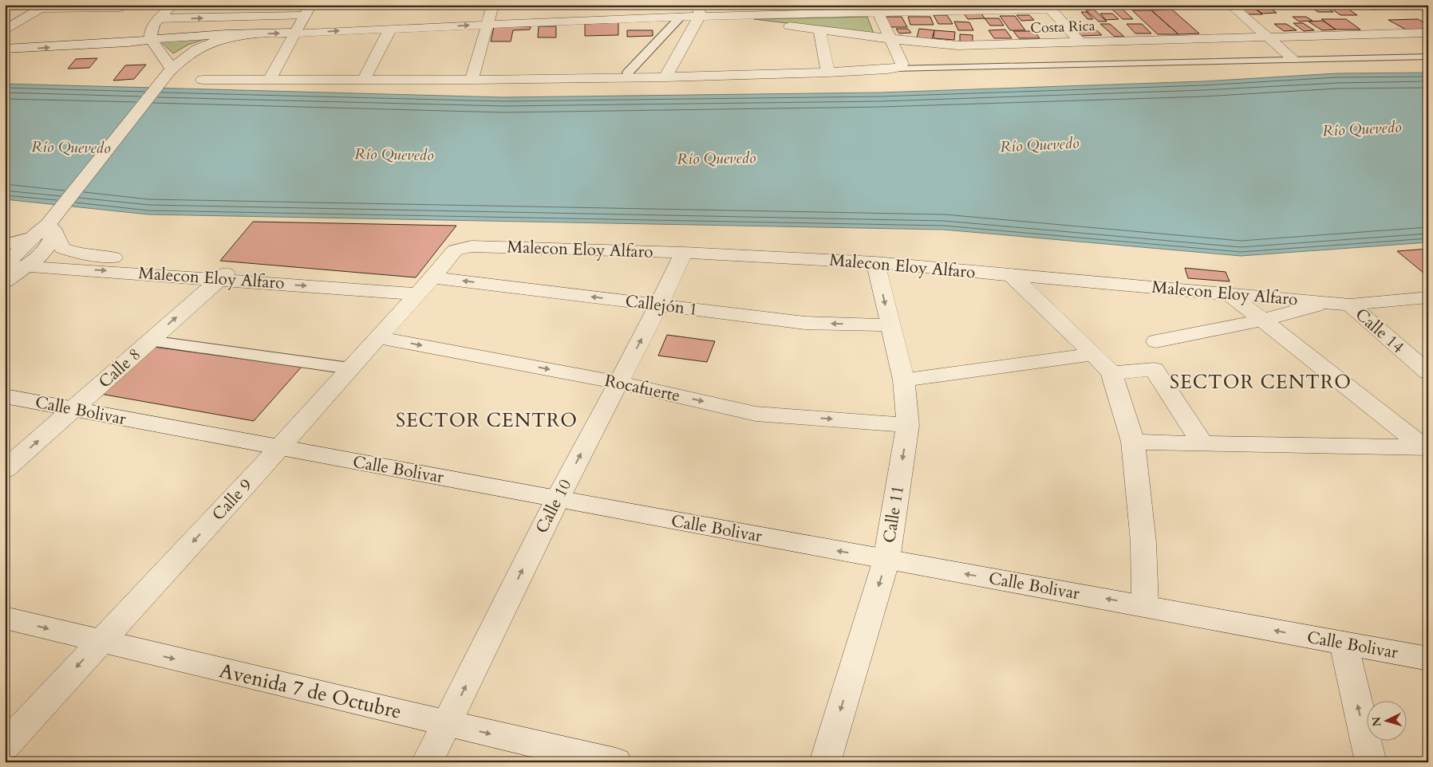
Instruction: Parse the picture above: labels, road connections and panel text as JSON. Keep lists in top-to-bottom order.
{
  "streets": {
    "street": [
      "Costa Rica",
      "Malecon Eloy Alfaro",
      "Callejón 1",
      "Calle 14",
      "Calle 8",
      "Rocafuerte",
      "Calle Bolivar",
      "Calle 9",
      "Calle 10",
      "Calle 11",
      "Avenida 7 de Octubre"
    ]
  },
  "crossings": [
    ["Malecon Eloy Alfaro", "Callejón 1"],
    ["Malecon Eloy Alfaro", "Calle 14"],
    ["Malecon Eloy Alfaro", "Calle 8"],
    ["Malecon Eloy Alfaro", "Calle 9"],
    ["Malecon Eloy Alfaro", "Calle 10"],
    ["Malecon Eloy Alfaro", "Calle 11"],
    ["Callejón 1", "Calle 9"],
    ["Callejón 1", "Calle 10"],
    ["Callejón 1", "Calle 11"],
    ["Calle 8", "Calle Bolivar"],
    ["Rocafuerte", "Calle 9"],
    ["Rocafuerte", "Calle 10"],
    ["Rocafuerte", "Calle 11"],
    ["Calle Bolivar", "Calle 9"],
    ["Calle Bolivar", "Calle 10"],
    ["Calle Bolivar", "Calle 11"],
    ["Calle 9", "Avenida 7 de Octubre"],
    ["Calle 10", "Avenida 7 de Octubre"]
  ],
  "one_way": [
    "Callejón 1",
    "Rocafuerte",
    "Calle 9",
    "Calle 10",
    "Calle 11",
    "Avenida 7 de Octubre"
  ],
  "districts": ["SECTOR CENTRO", "SECTOR CENTRO"],
  "water": ["Río Quevedo"],
  "north": "left"
}
